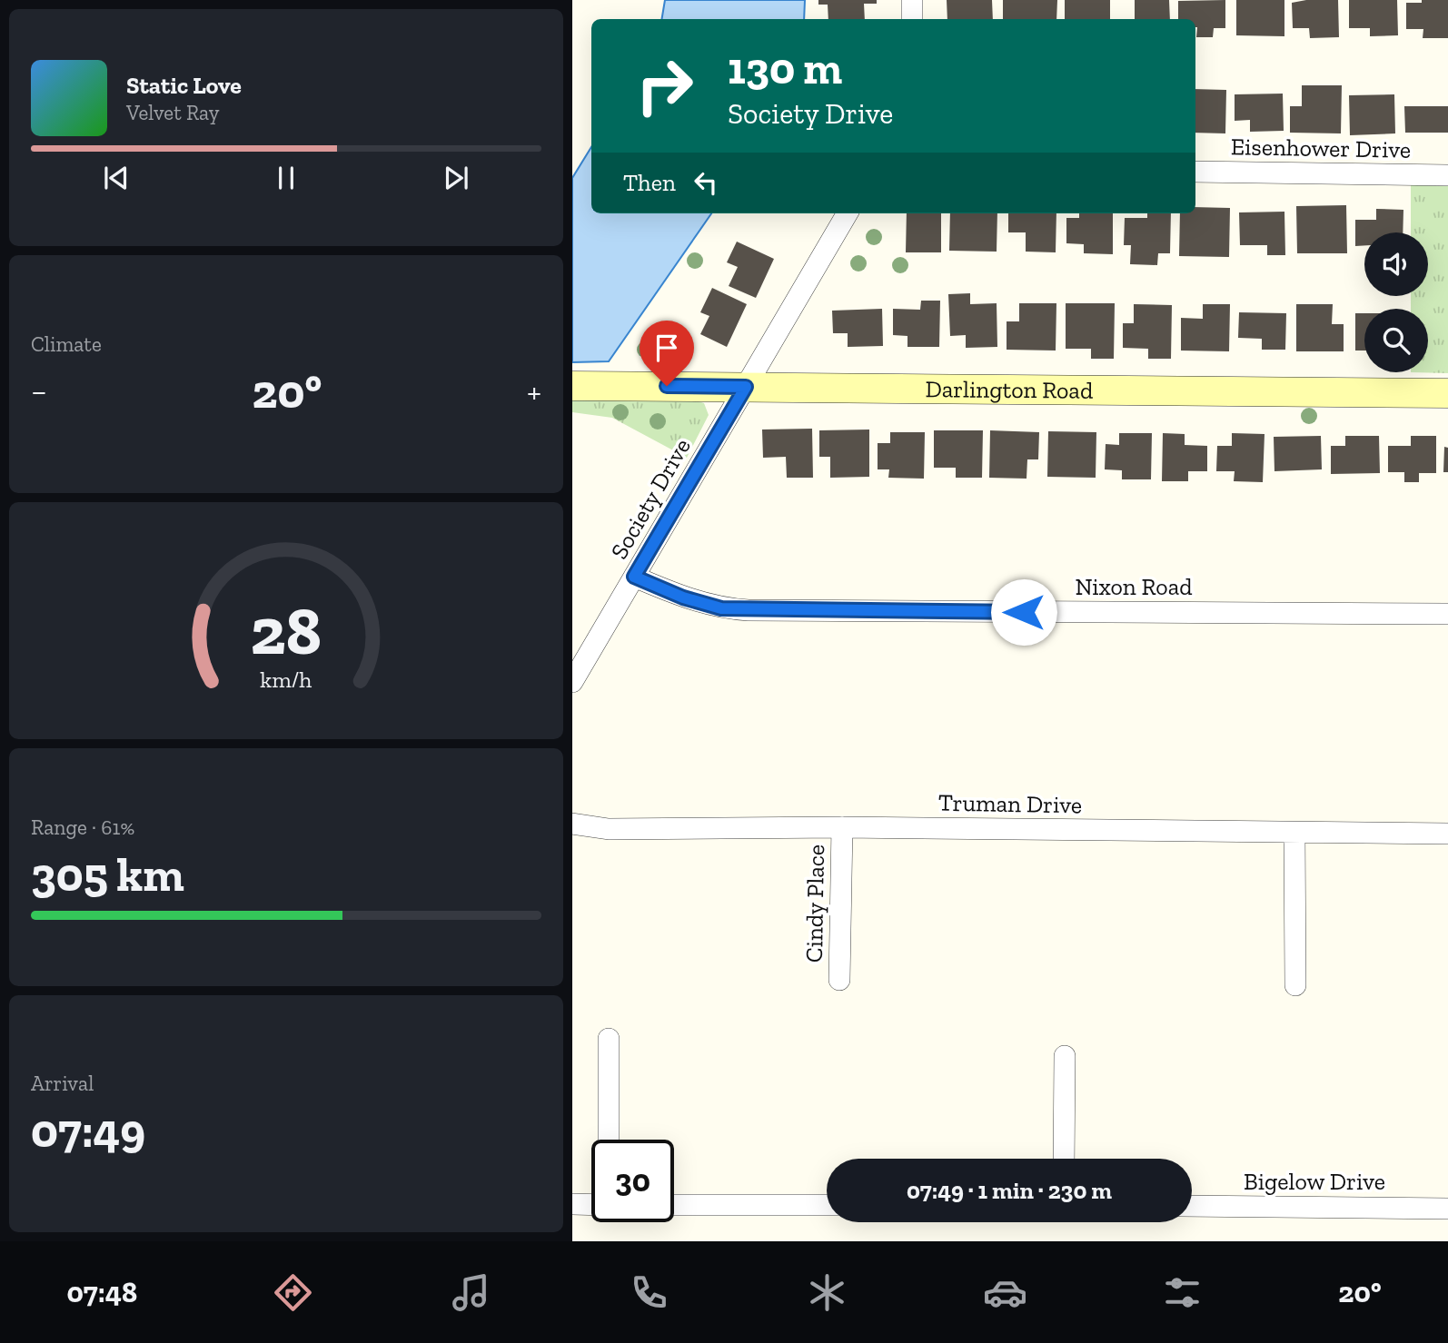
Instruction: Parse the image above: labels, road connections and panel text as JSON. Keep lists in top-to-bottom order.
{
  "streets": {
    "street": [
      "Eisenhower Drive",
      "Darlington Road",
      "Society Drive",
      "Nixon Road",
      "Truman Drive",
      "Cindy Place",
      "Bigelow Drive"
    ]
  },
  "crossings": [
    ["Darlington Road", "Society Drive"],
    ["Society Drive", "Nixon Road"],
    ["Truman Drive", "Cindy Place"]
  ],
  "page": {
    "turn": ["130 m", "Society Drive"],
    "song": ["Static Love", "Velvet Ray"],
    "then": "Then",
    "tile": [
      "Climate",
      ["Range · 61%", "305 km"],
      ["Arrival", "07:49"]
    ],
    "heat": ["−", "20°", "+"],
    "limit": "30",
    "trip": "07:49 · 1 min · 230 m",
    "tabs": ["07:48", "20°"],
    "gauge": ["28", "km/h"]
  }
}
